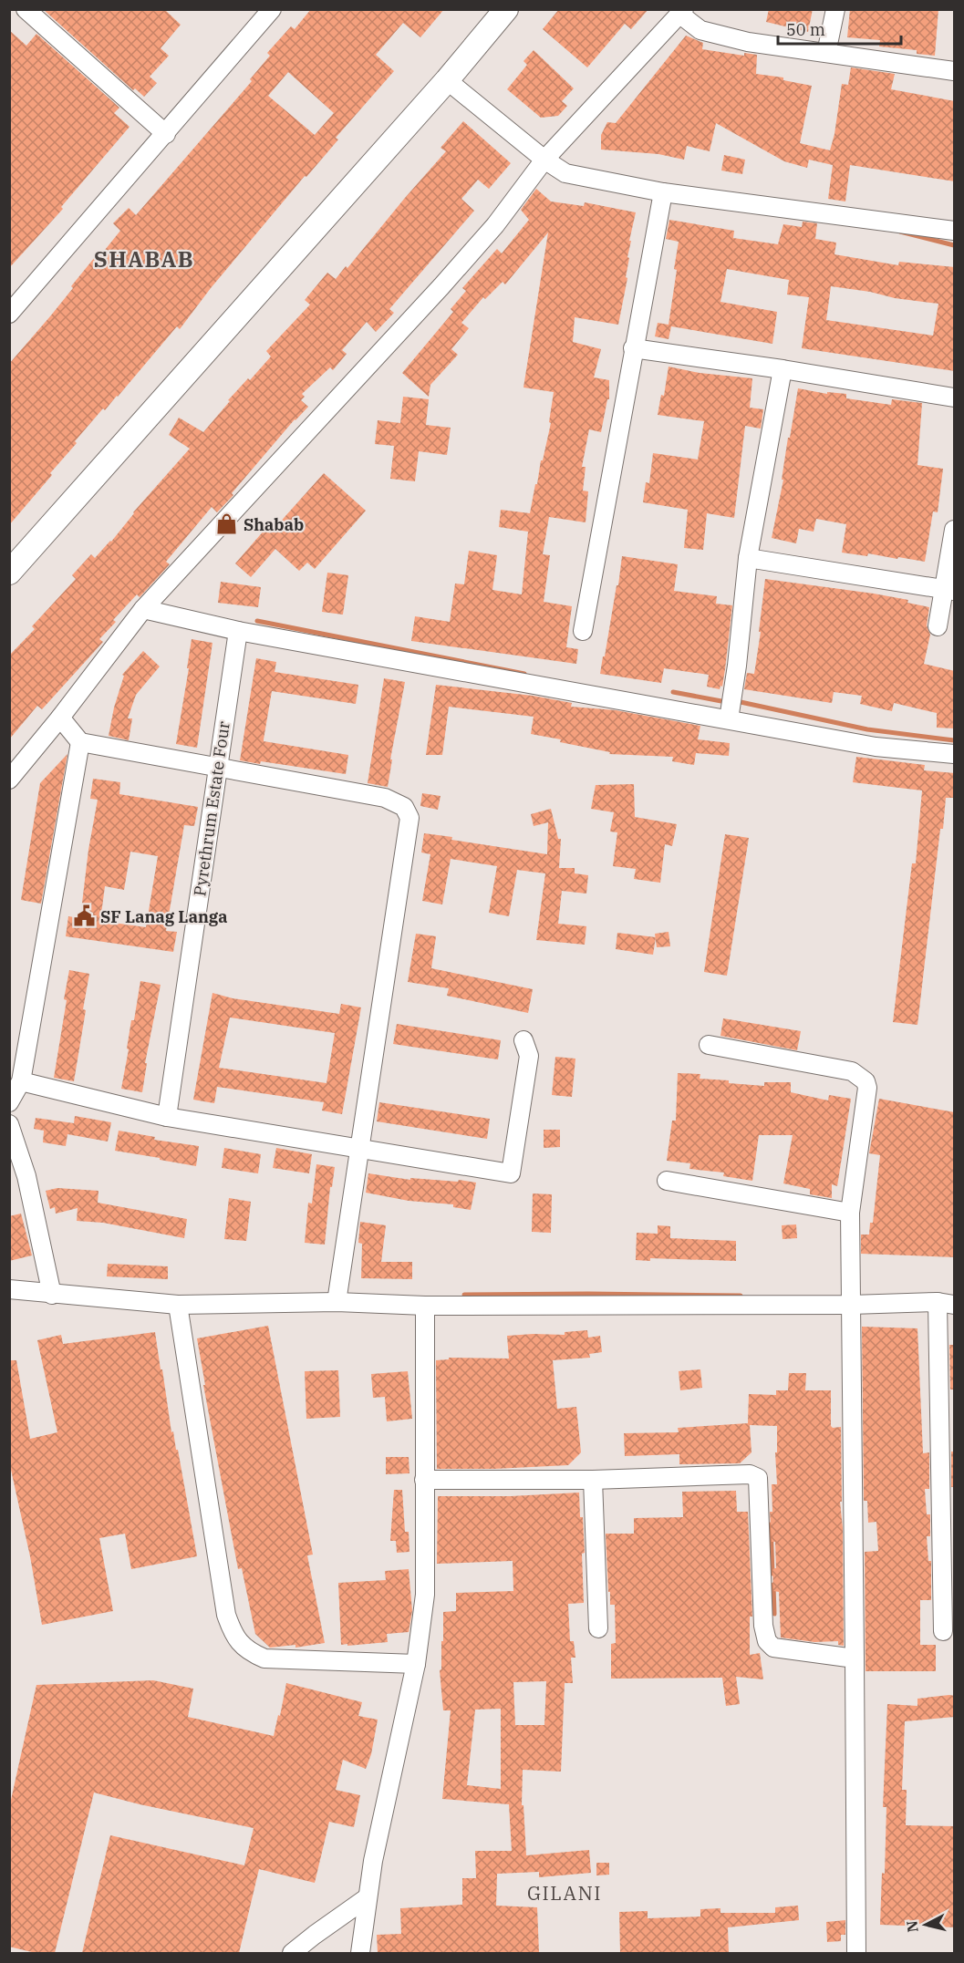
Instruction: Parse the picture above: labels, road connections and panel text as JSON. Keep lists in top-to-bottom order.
{
  "streets": {
    "street": ["Pyrethrum Estate Four"]
  },
  "districts": ["SHABAB", "GILANI"],
  "places": {
    "shop": ["Shabab"],
    "public building": ["SF Lanag Langa"]
  },
  "scale_bar": "50 m",
  "north": "left"
}
